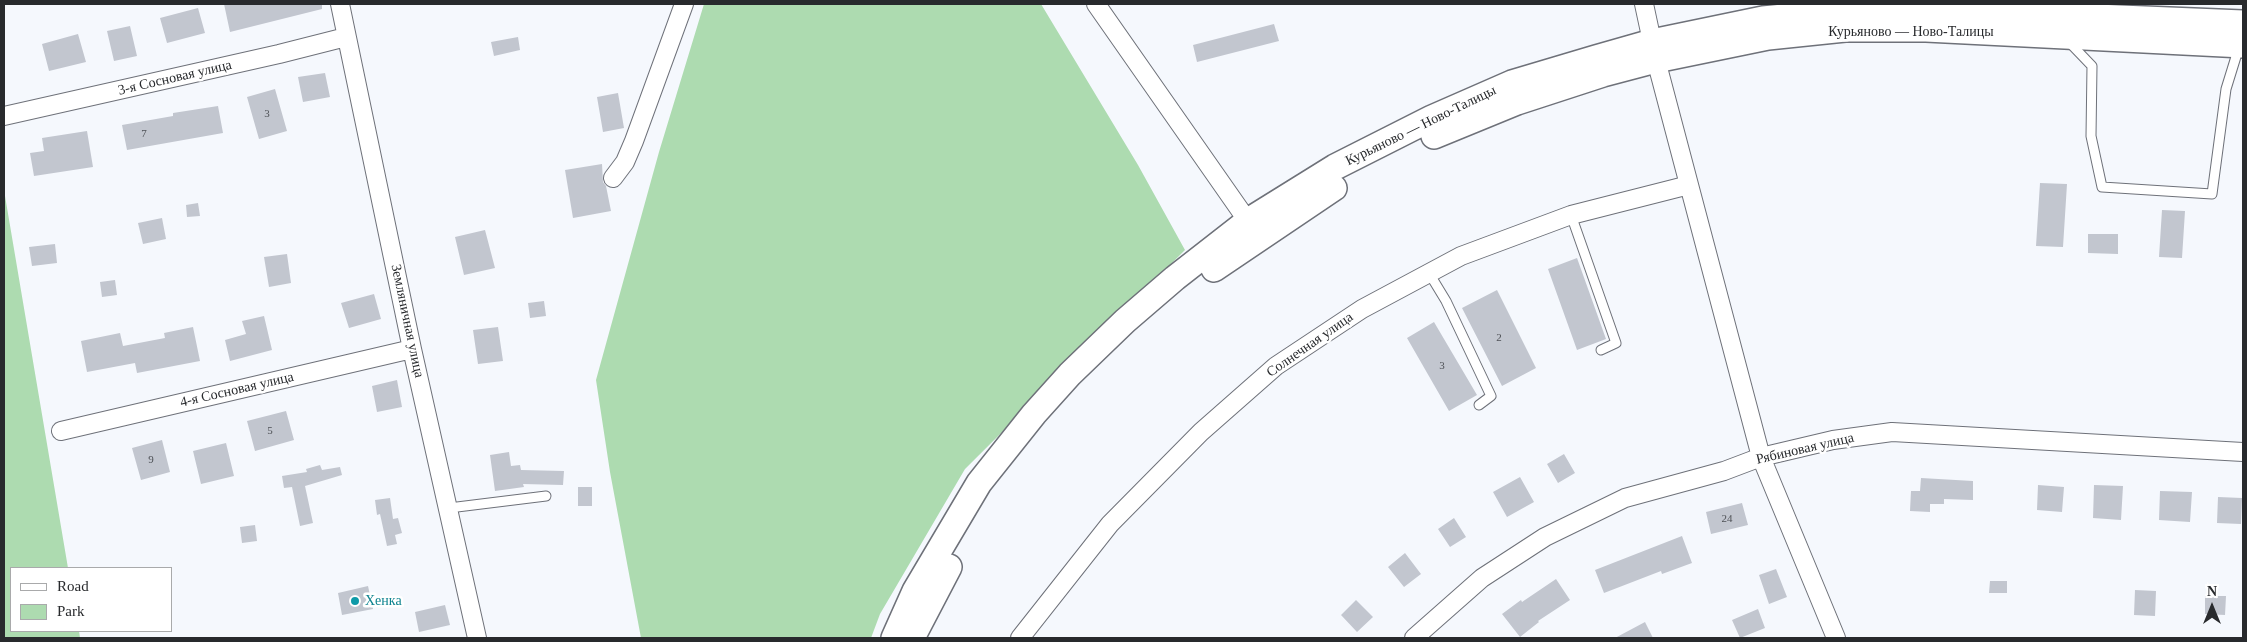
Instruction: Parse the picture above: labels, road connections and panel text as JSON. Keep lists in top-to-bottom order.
{
  "streets": {
    "main road": ["Курьяново — Ново-Талицы"],
    "street": [
      "3-я Сосновая улица",
      "Земляничная улица",
      "Солнечная улица",
      "4-я Сосновая улица",
      "Рябиновая улица"
    ]
  },
  "crossings": [
    ["3-я Сосновая улица", "Земляничная улица"],
    ["Земляничная улица", "4-я Сосновая улица"]
  ],
  "places": ["Хенка"],
  "house_numbers": [
    "3",
    "7",
    "2",
    "3",
    "5",
    "9",
    "24"
  ],
  "legend": ["Road", "Park"],
  "north": "top"
}
